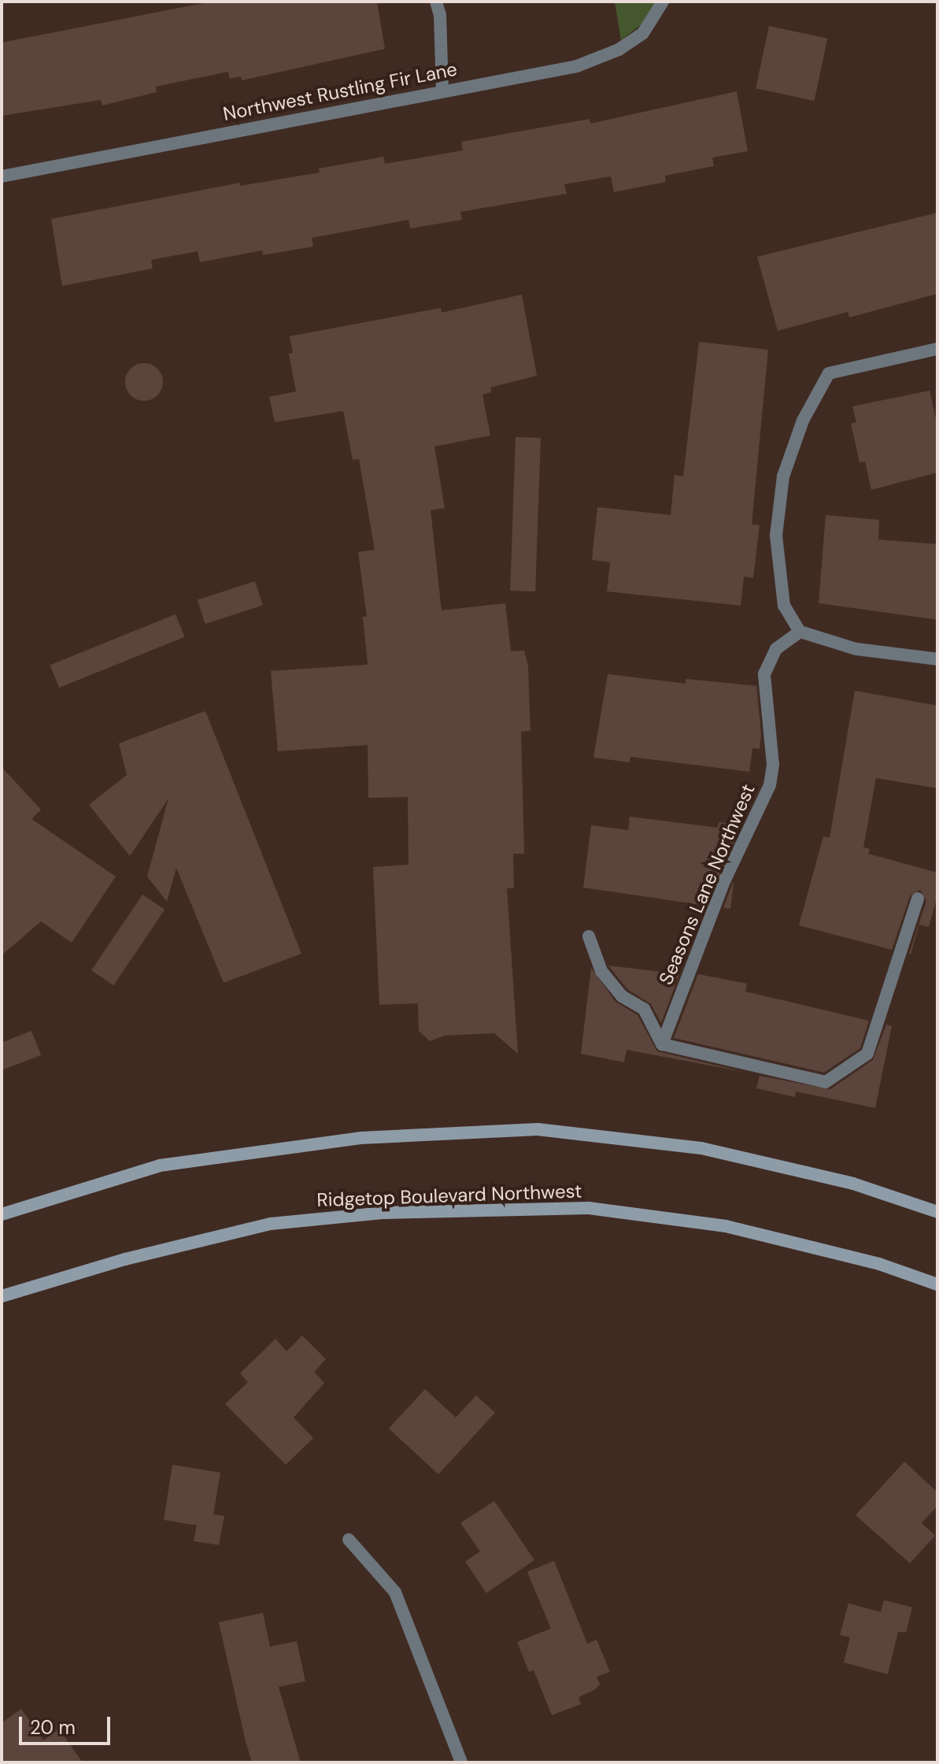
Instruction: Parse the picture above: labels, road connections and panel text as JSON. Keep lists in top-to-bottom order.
{
  "streets": {
    "main road": ["Ridgetop Boulevard Northwest"],
    "street": ["Northwest Rustling Fir Lane", "Seasons Lane Northwest"]
  },
  "scale_bar": "20 m"
}
